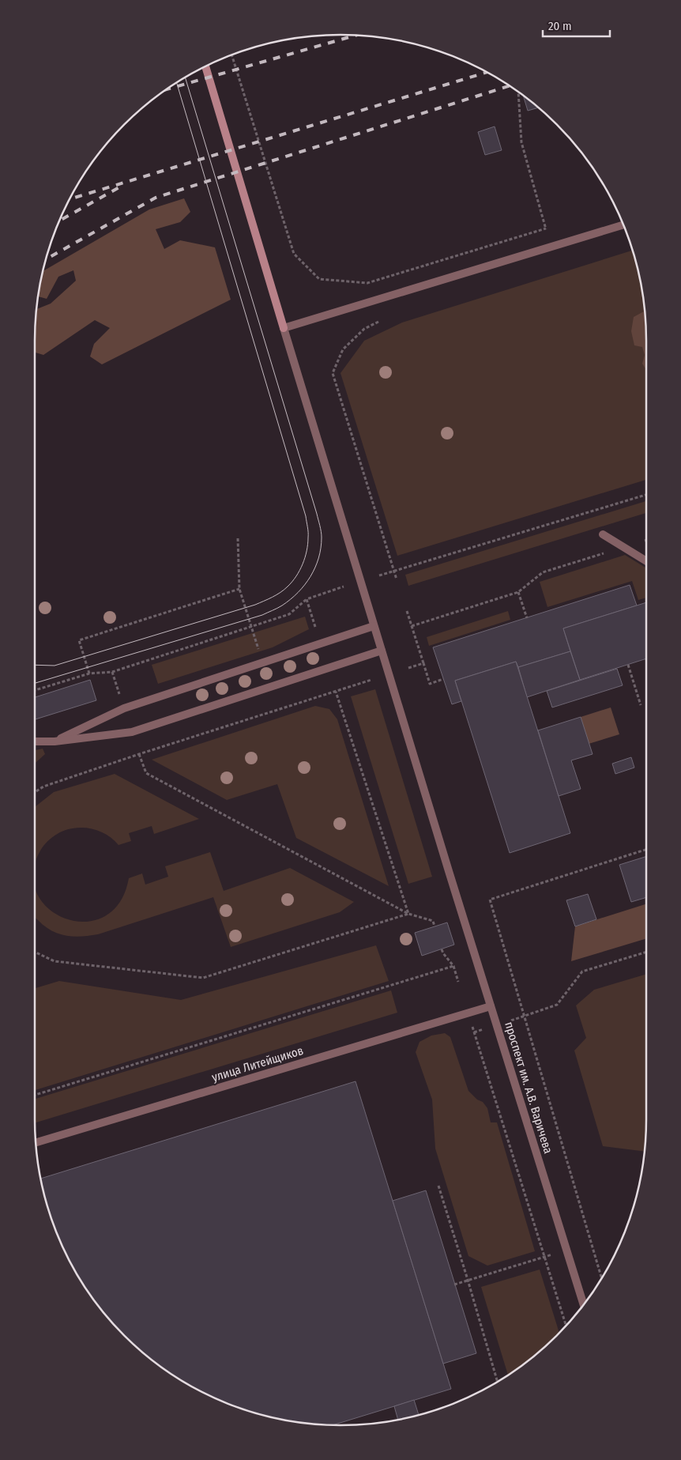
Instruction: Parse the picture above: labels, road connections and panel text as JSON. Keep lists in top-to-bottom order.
{
  "streets": {
    "street": ["улица Литейщиков", "проспект им. А.В. Варичева"]
  },
  "crossings": [
    ["улица Литейщиков", "проспект им. А.В. Варичева"]
  ],
  "scale_bar": "20 m"
}
